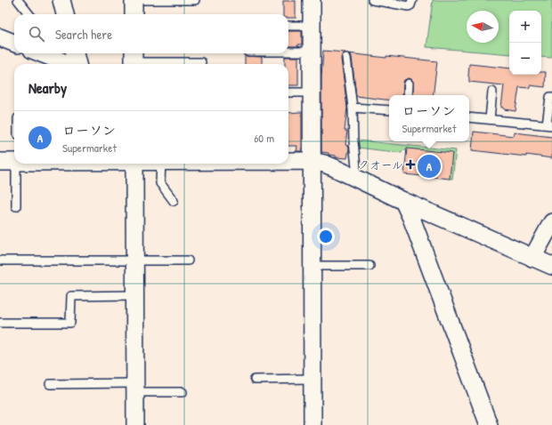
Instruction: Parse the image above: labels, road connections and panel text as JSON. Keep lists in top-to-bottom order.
{
  "places": {
    "health": ["クオール"]
  },
  "north": "left",
  "page": {
    "map_buttons": ["+", "−"],
    "search": "Search here",
    "heading": "Nearby",
    "popup": ["ローソン", "Supermarket"],
    "list": [
      {
        "mark": "A",
        "name": "ローソン",
        "note": "Supermarket",
        "value": "60 m"
      }
    ],
    "pins": "A"
  }
}
